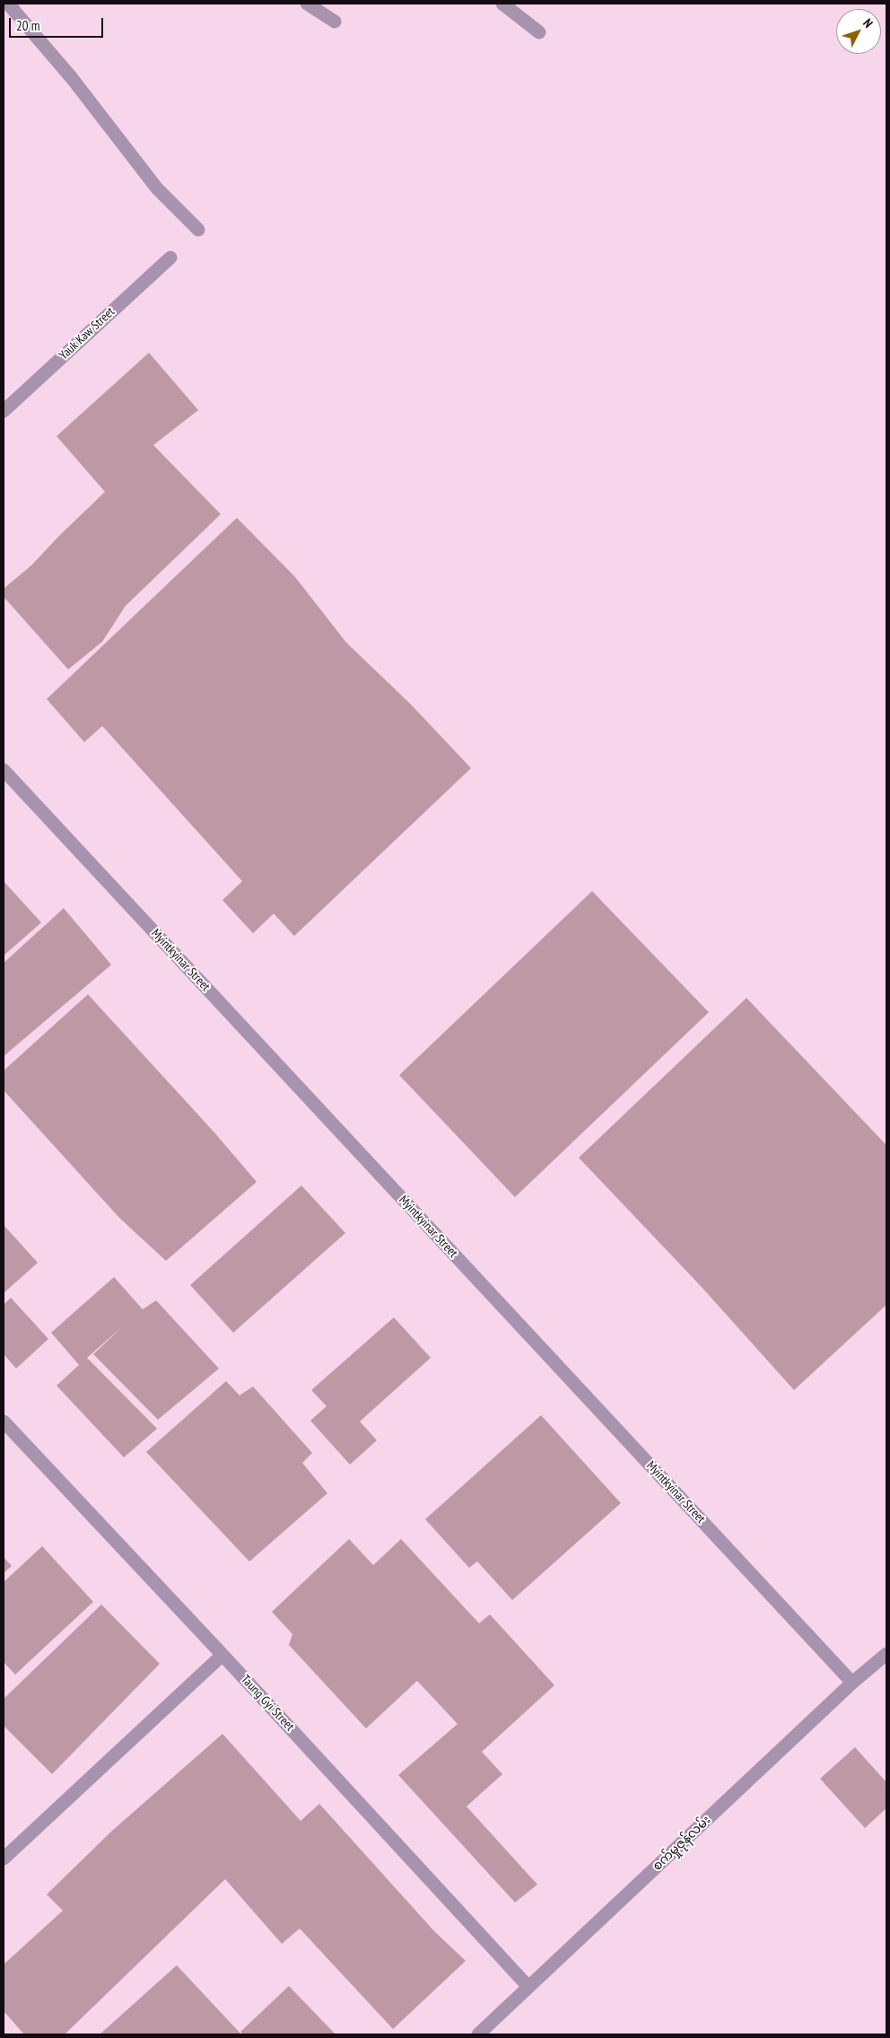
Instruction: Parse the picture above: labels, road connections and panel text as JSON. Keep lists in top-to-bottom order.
{
  "streets": {
    "street": [
      "Yauk Kaw Street",
      "Myintkyinar Street",
      "Taung Gyi Street",
      "စက်မှုဇုန်လမ်း"
    ]
  },
  "crossings": [
    ["Myintkyinar Street", "စက်မှုဇုန်လမ်း"],
    ["Taung Gyi Street", "စက်မှုဇုန်လမ်း"]
  ],
  "scale_bar": "20 m",
  "north": "top right"
}
